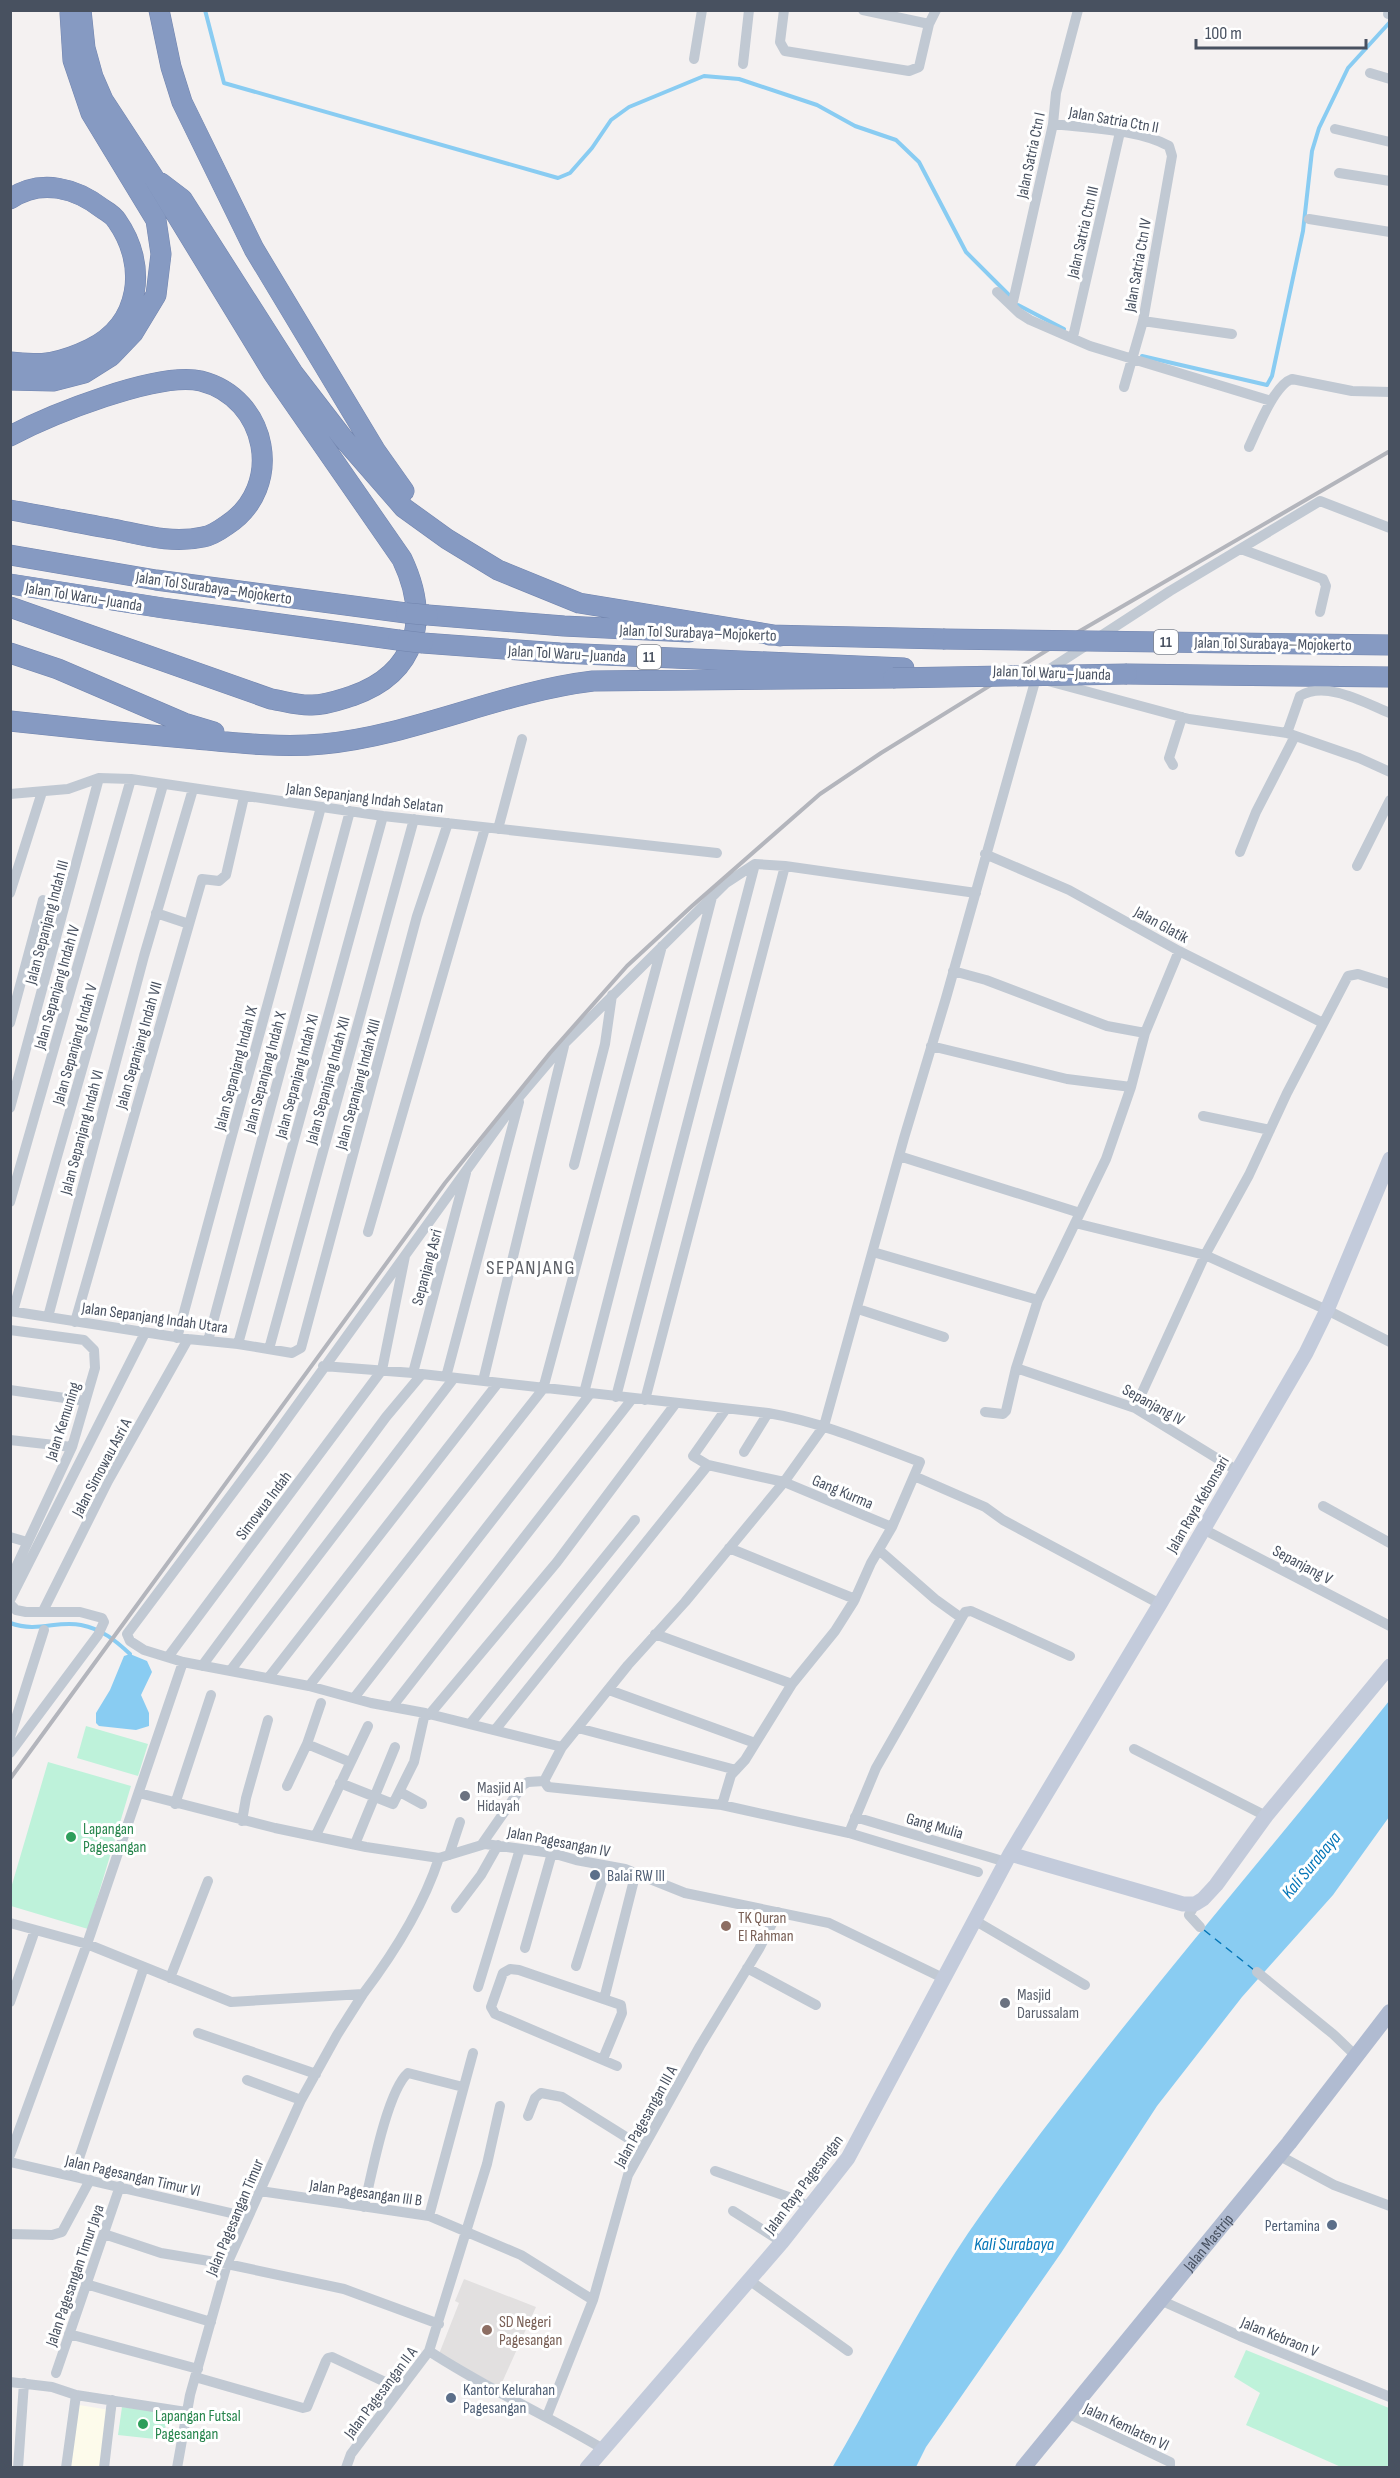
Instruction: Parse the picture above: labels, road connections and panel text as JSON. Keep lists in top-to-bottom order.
{
  "streets": {
    "highway": ["Jalan Tol Surabaya–Mojokerto", "Jalan Tol Waru–Juanda", "11"],
    "main road": ["Jalan Raya Kebonsari", "Jalan Raya Pagesangan", "Jalan Mastrip"],
    "street": [
      "Jalan Satria Ctn II",
      "Jalan Satria Ctn I",
      "Jalan Satria Ctn III",
      "Jalan Satria Ctn IV",
      "Jalan Sepanjang Indah Selatan",
      "Jalan Sepanjang Indah III",
      "Jalan Glatik",
      "Jalan Sepanjang Indah IV",
      "Jalan Sepanjang Indah V",
      "Jalan Sepanjang Indah VII",
      "Jalan Sepanjang Indah IX",
      "Jalan Sepanjang Indah X",
      "Jalan Sepanjang Indah XI",
      "Jalan Sepanjang Indah XII",
      "Jalan Sepanjang Indah XIII",
      "Jalan Sepanjang Indah VI",
      "Sepanjang Asri",
      "Jalan Sepanjang Indah Utara",
      "Sepanjang IV",
      "Jalan Kemuning",
      "Jalan Simowau Asri A",
      "Gang Kurma",
      "Simowua Indah",
      "Sepanjang V",
      "Gang Mulia",
      "Jalan Pagesangan IV",
      "Jalan Pagesangan III A",
      "Jalan Pagesangan Timur VI",
      "Jalan Pagesangan III B",
      "Jalan Pagesangan Timur",
      "Jalan Pagesangan Timur Jaya",
      "Jalan Kebraon V",
      "Jalan Pagesangan II A",
      "Jalan Kemlaten VI"
    ]
  },
  "crossings": [
    ["Jalan Satria Ctn II", "Jalan Satria Ctn I"],
    ["Jalan Satria Ctn II", "Jalan Satria Ctn III"],
    ["Jalan Satria Ctn II", "Jalan Satria Ctn IV"],
    ["Jalan Tol Surabaya–Mojokerto", "Jalan Tol Waru–Juanda"],
    ["Jalan Sepanjang Indah Selatan", "Jalan Sepanjang Indah III"],
    ["Jalan Sepanjang Indah Selatan", "Jalan Sepanjang Indah IV"],
    ["Jalan Sepanjang Indah Selatan", "Jalan Sepanjang Indah V"],
    ["Jalan Sepanjang Indah Selatan", "Jalan Sepanjang Indah VII"],
    ["Jalan Sepanjang Indah Selatan", "Jalan Sepanjang Indah IX"],
    ["Jalan Sepanjang Indah Selatan", "Jalan Sepanjang Indah X"],
    ["Jalan Sepanjang Indah Selatan", "Jalan Sepanjang Indah XI"],
    ["Jalan Sepanjang Indah Selatan", "Jalan Sepanjang Indah XII"],
    ["Jalan Sepanjang Indah Selatan", "Jalan Sepanjang Indah XIII"],
    ["Jalan Sepanjang Indah Selatan", "Jalan Sepanjang Indah VI"],
    ["Jalan Sepanjang Indah V", "Jalan Sepanjang Indah Utara"],
    ["Jalan Sepanjang Indah VII", "Jalan Sepanjang Indah Utara"],
    ["Jalan Sepanjang Indah IX", "Jalan Sepanjang Indah Utara"],
    ["Jalan Sepanjang Indah IX", "Jalan Simowau Asri A"],
    ["Jalan Sepanjang Indah X", "Jalan Sepanjang Indah Utara"],
    ["Jalan Sepanjang Indah XI", "Jalan Sepanjang Indah Utara"],
    ["Jalan Sepanjang Indah XII", "Jalan Sepanjang Indah Utara"],
    ["Jalan Sepanjang Indah XIII", "Jalan Sepanjang Indah Utara"],
    ["Jalan Sepanjang Indah VI", "Jalan Sepanjang Indah Utara"],
    ["Jalan Sepanjang Indah Utara", "Jalan Simowau Asri A"],
    ["Sepanjang IV", "Jalan Raya Kebonsari"],
    ["Jalan Raya Kebonsari", "Sepanjang V"],
    ["Jalan Raya Kebonsari", "Gang Mulia"],
    ["Jalan Raya Kebonsari", "Jalan Raya Pagesangan"],
    ["Gang Mulia", "Jalan Raya Pagesangan"],
    ["Jalan Pagesangan IV", "Jalan Pagesangan III A"],
    ["Jalan Pagesangan IV", "Jalan Raya Pagesangan"],
    ["Jalan Pagesangan III A", "Jalan Pagesangan III B"],
    ["Jalan Pagesangan Timur VI", "Jalan Pagesangan Timur"],
    ["Jalan Pagesangan Timur VI", "Jalan Pagesangan Timur Jaya"],
    ["Jalan Pagesangan III B", "Jalan Pagesangan Timur"],
    ["Jalan Pagesangan III B", "Jalan Pagesangan II A"],
    ["Jalan Mastrip", "Jalan Kebraon V"],
    ["Jalan Mastrip", "Jalan Kemlaten VI"]
  ],
  "districts": ["SEPANJANG"],
  "water": ["Kali Surabaya"],
  "places": [
    "Masjid Al Hidayah",
    "Lapangan Pagesangan",
    "Balai RW III",
    "TK Quran El Rahman",
    "Masjid Darussalam",
    "Pertamina",
    "SD Negeri Pagesangan",
    "Kantor Kelurahan Pagesangan",
    "Lapangan Futsal Pagesangan"
  ],
  "scale_bar": "100 m"
}
